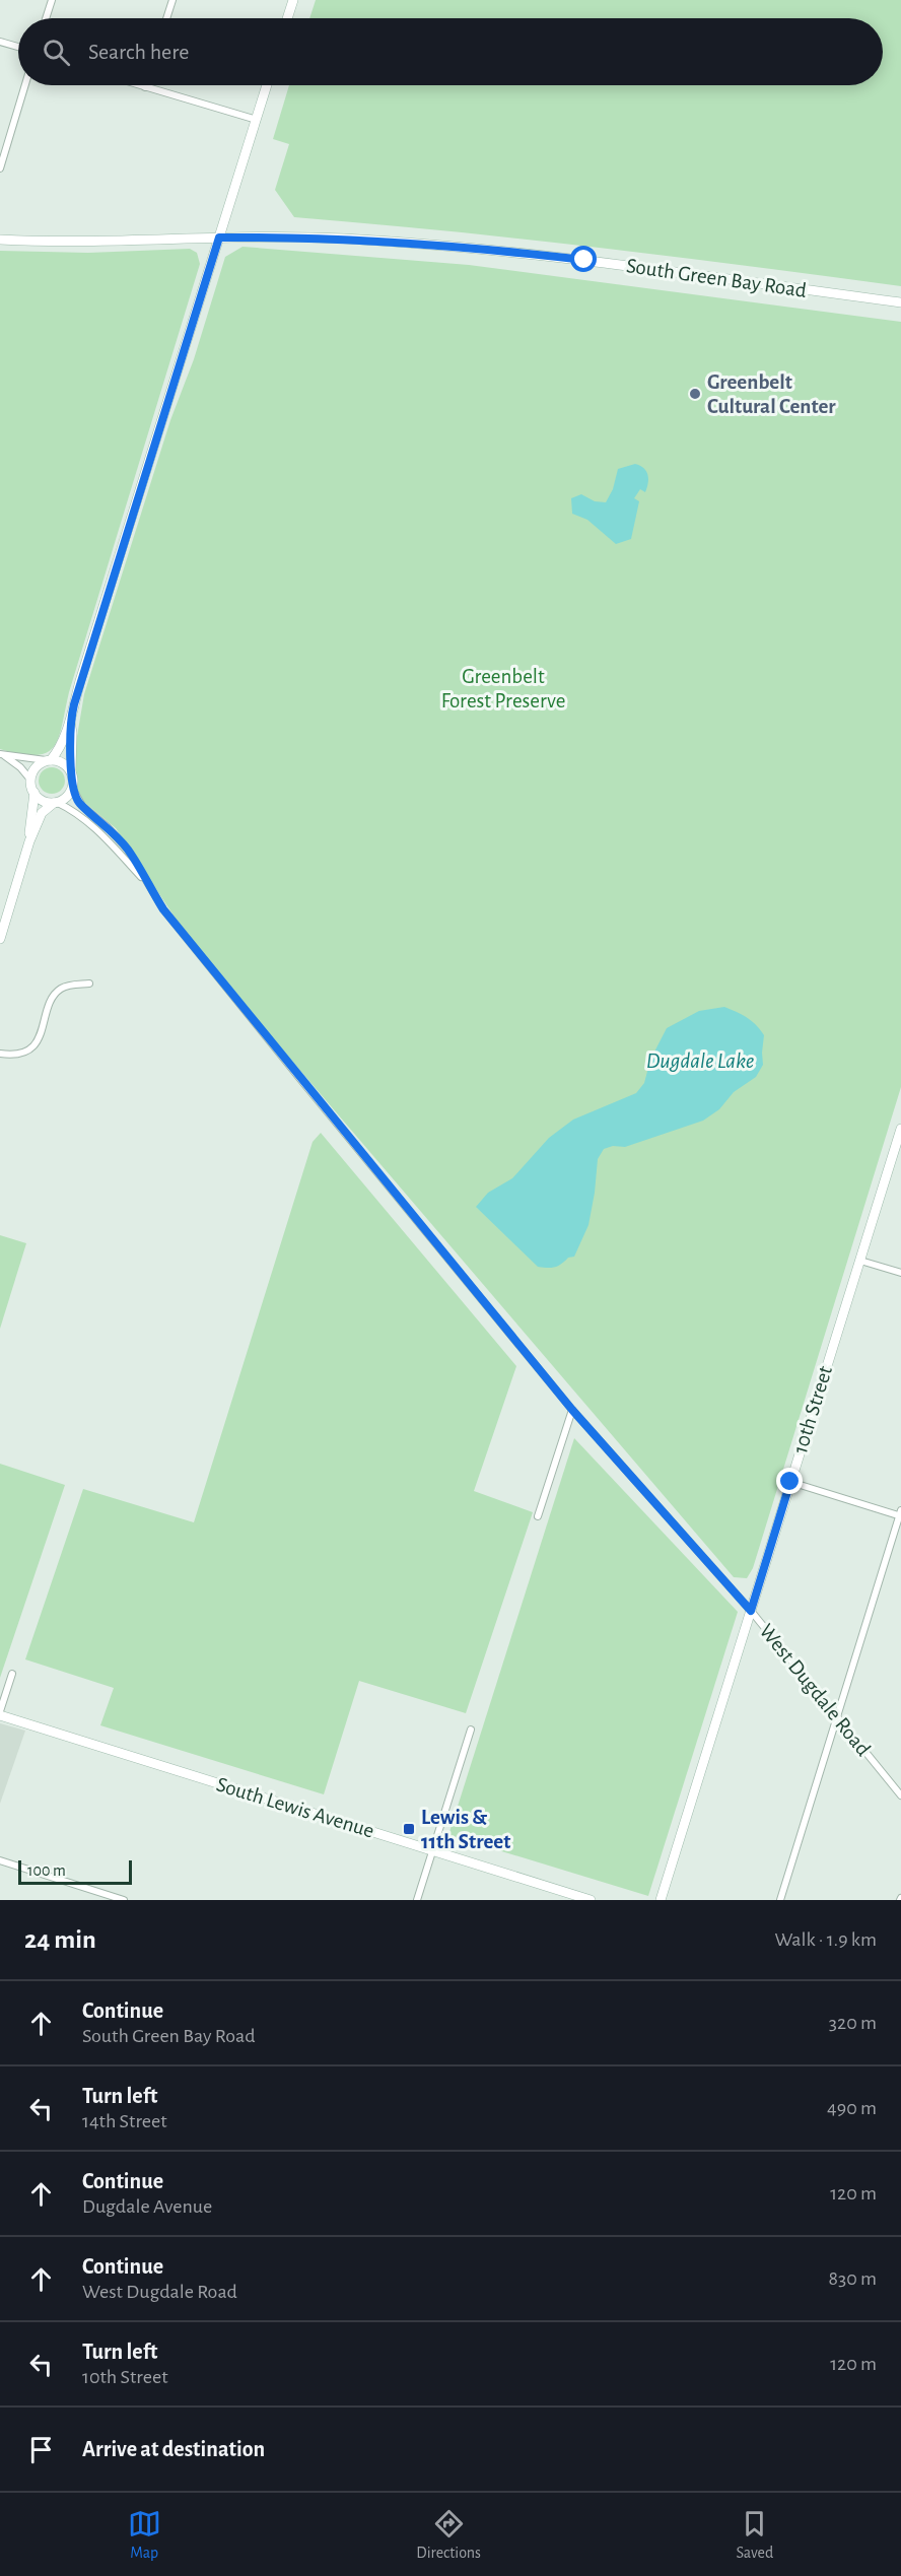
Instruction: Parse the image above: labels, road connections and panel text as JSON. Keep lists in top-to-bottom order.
{
  "streets": {
    "street": [
      "South Green Bay Road",
      "10th Street",
      "West Dugdale Road",
      "South Lewis Avenue"
    ]
  },
  "crossings": [
    ["10th Street", "West Dugdale Road"]
  ],
  "water": ["Dugdale Lake"],
  "parks": ["Greenbelt Forest Preserve"],
  "places": {
    "other": ["Greenbelt Cultural Center"],
    "transit": ["Lewis & 11th Street"]
  },
  "scale_bar": "100 m",
  "page": {
    "search": "Search here",
    "scale": "100 m",
    "heading": ["24 min", "Walk · 1.9 km"],
    "list": [
      ["Continue", "South Green Bay Road", "320 m"],
      ["Turn left", "14th Street", "490 m"],
      ["Continue", "Dugdale Avenue", "120 m"],
      ["Continue", "West Dugdale Road", "830 m"],
      ["Turn left", "10th Street", "120 m"],
      "Arrive at destination"
    ],
    "nav": ["Map", "Directions", "Saved"]
  }
}
